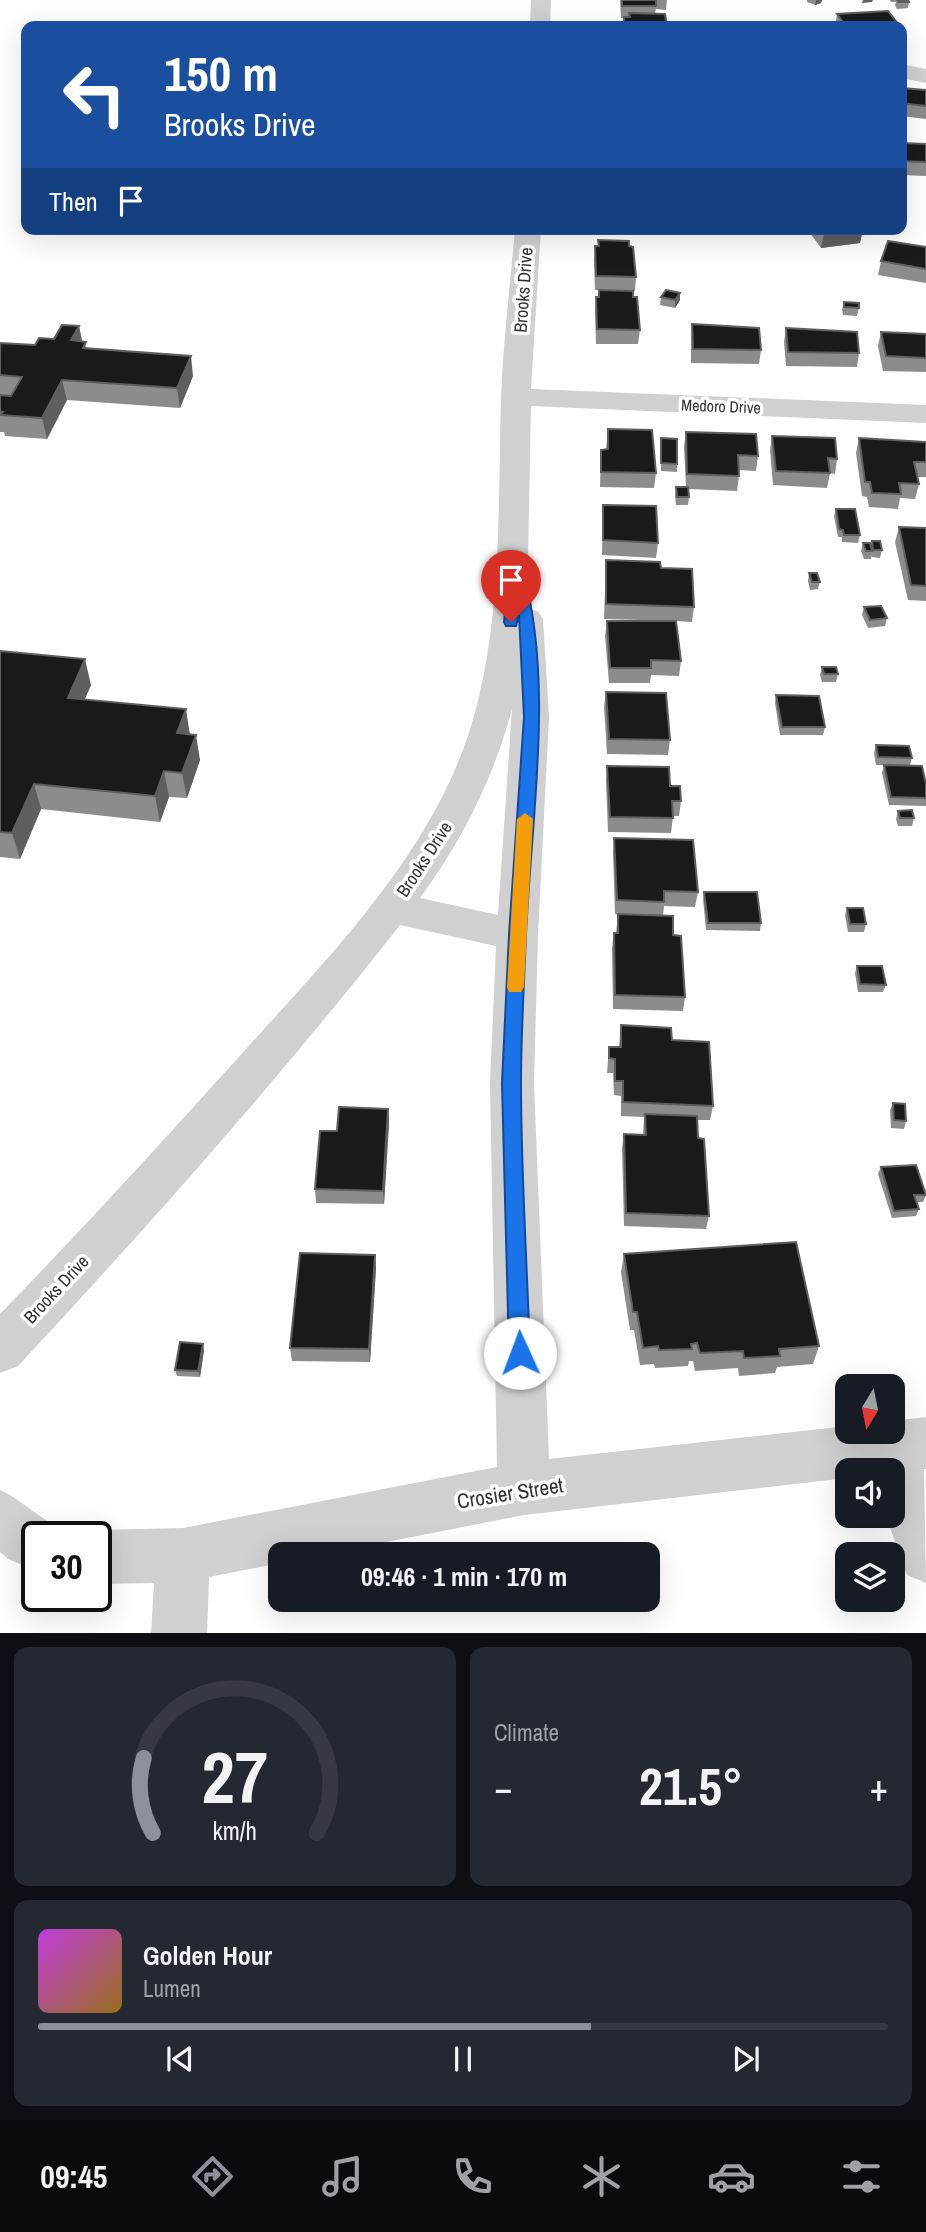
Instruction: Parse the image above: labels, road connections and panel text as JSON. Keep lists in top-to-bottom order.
{
  "streets": {
    "street": ["Brooks Drive", "Medoro Drive", "Crosier Street"]
  },
  "crossings": [
    ["Brooks Drive", "Medoro Drive"]
  ],
  "north": "bottom",
  "page": {
    "turn": ["150 m", "Brooks Drive"],
    "then": "Then",
    "limit": "30",
    "trip": "09:46 · 1 min · 170 m",
    "tile": "Climate",
    "heat": ["−", "21.5°", "+"],
    "song": ["Golden Hour", "Lumen"],
    "tabs": "09:45",
    "gauge": ["27", "km/h"]
  }
}
